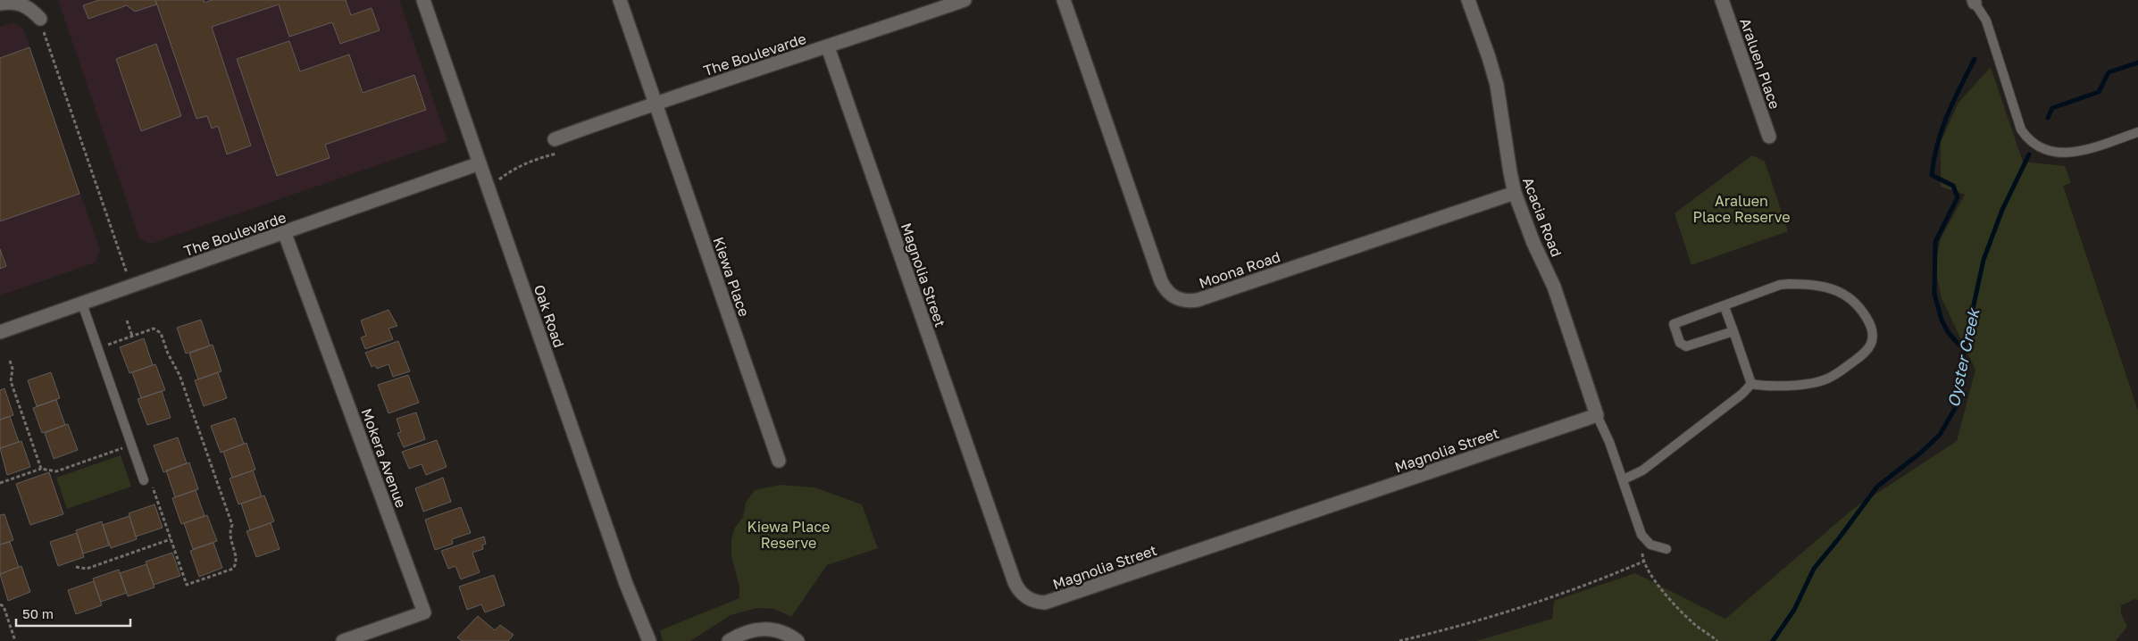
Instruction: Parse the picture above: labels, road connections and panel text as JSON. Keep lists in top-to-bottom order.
{
  "streets": {
    "street": [
      "The Boulevarde",
      "Araluen Place",
      "Acacia Road",
      "Moona Road",
      "Magnolia Street",
      "Kiewa Place",
      "Oak Road",
      "Mokera Avenue"
    ]
  },
  "crossings": [
    ["The Boulevarde", "Magnolia Street"],
    ["The Boulevarde", "Kiewa Place"],
    ["The Boulevarde", "Oak Road"],
    ["The Boulevarde", "Mokera Avenue"],
    ["Acacia Road", "Moona Road"],
    ["Acacia Road", "Magnolia Street"]
  ],
  "water": ["Oyster Creek"],
  "parks": ["Araluen Place Reserve", "Kiewa Place Reserve"],
  "scale_bar": "50 m"
}
